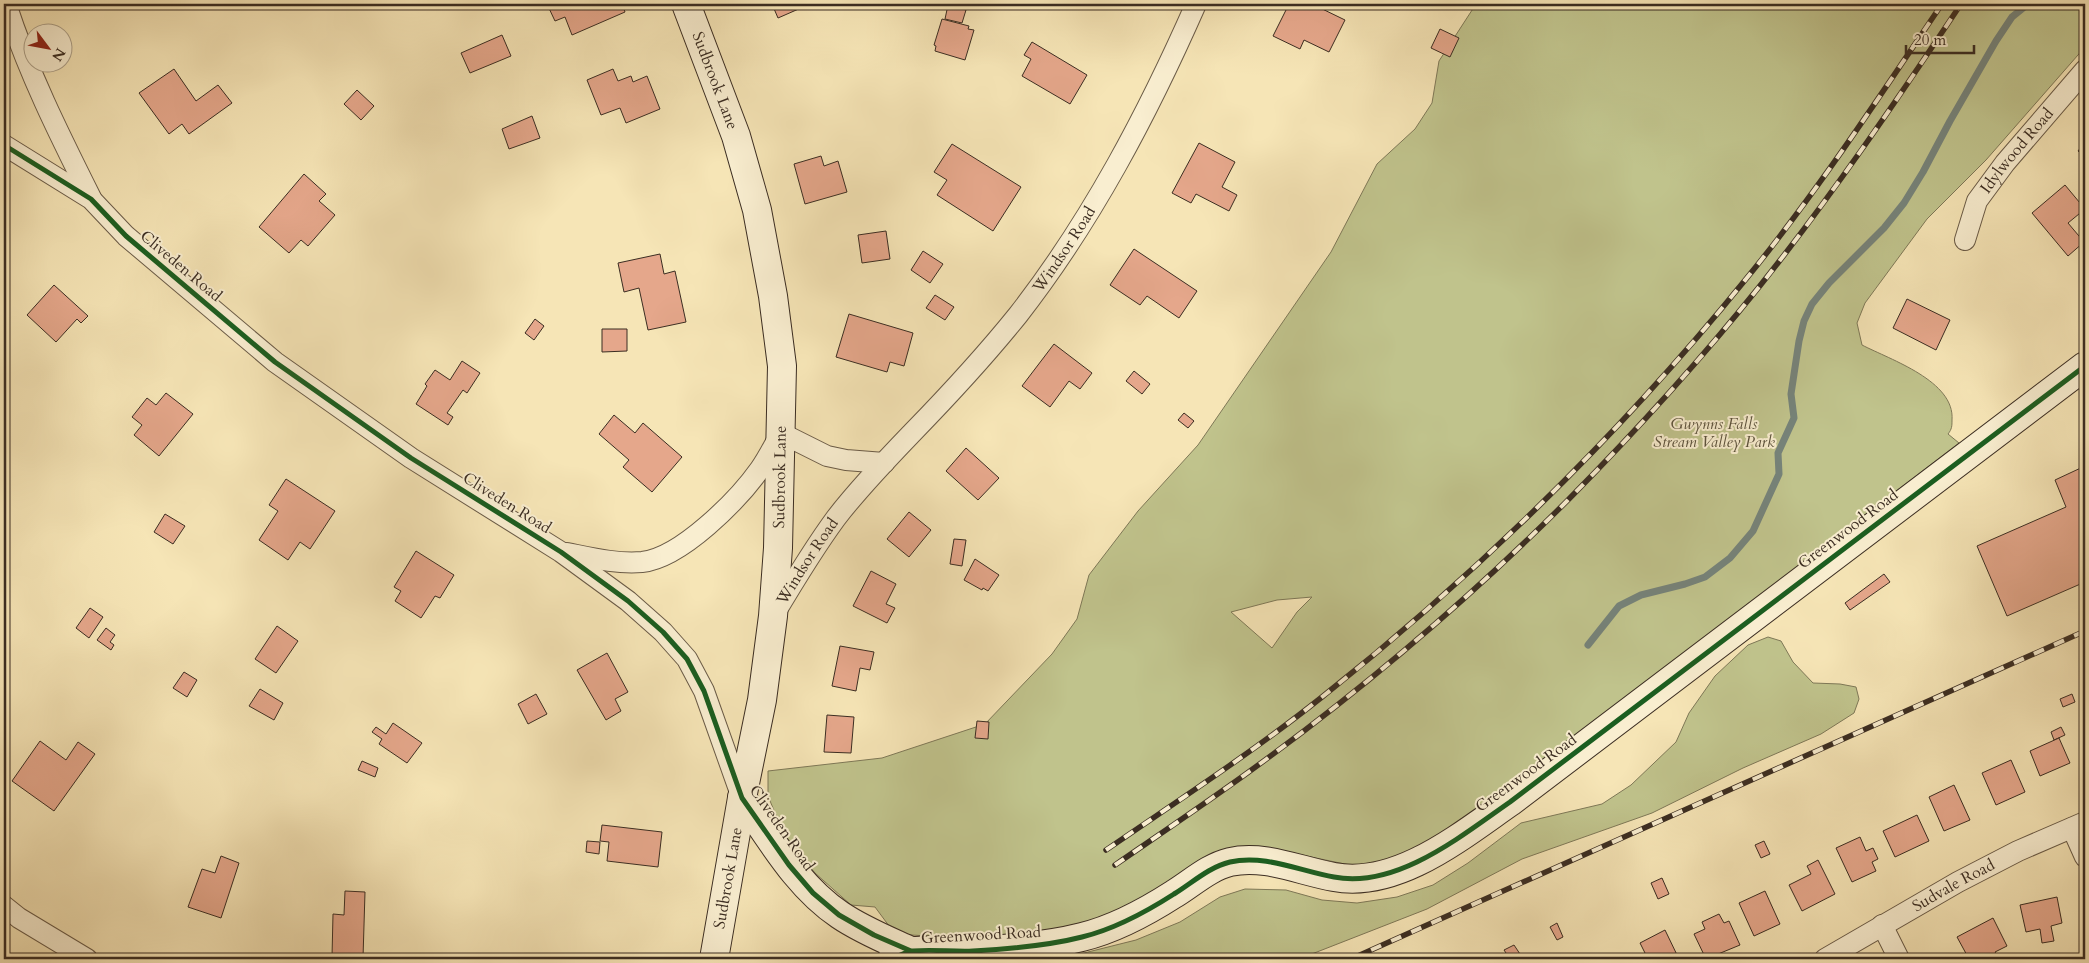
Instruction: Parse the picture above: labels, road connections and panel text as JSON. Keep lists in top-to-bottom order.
{
  "streets": {
    "street": [
      "Sudbrook Lane",
      "Idylwood Road",
      "Windsor Road",
      "Cliveden Road",
      "Greenwood Road",
      "Sudvale Road"
    ]
  },
  "crossings": [
    ["Sudbrook Lane", "Windsor Road"],
    ["Sudbrook Lane", "Cliveden Road"],
    ["Cliveden Road", "Greenwood Road"]
  ],
  "parks": ["Gwynns Falls Stream Valley Park"],
  "scale_bar": "20 m",
  "north": "bottom right"
}
